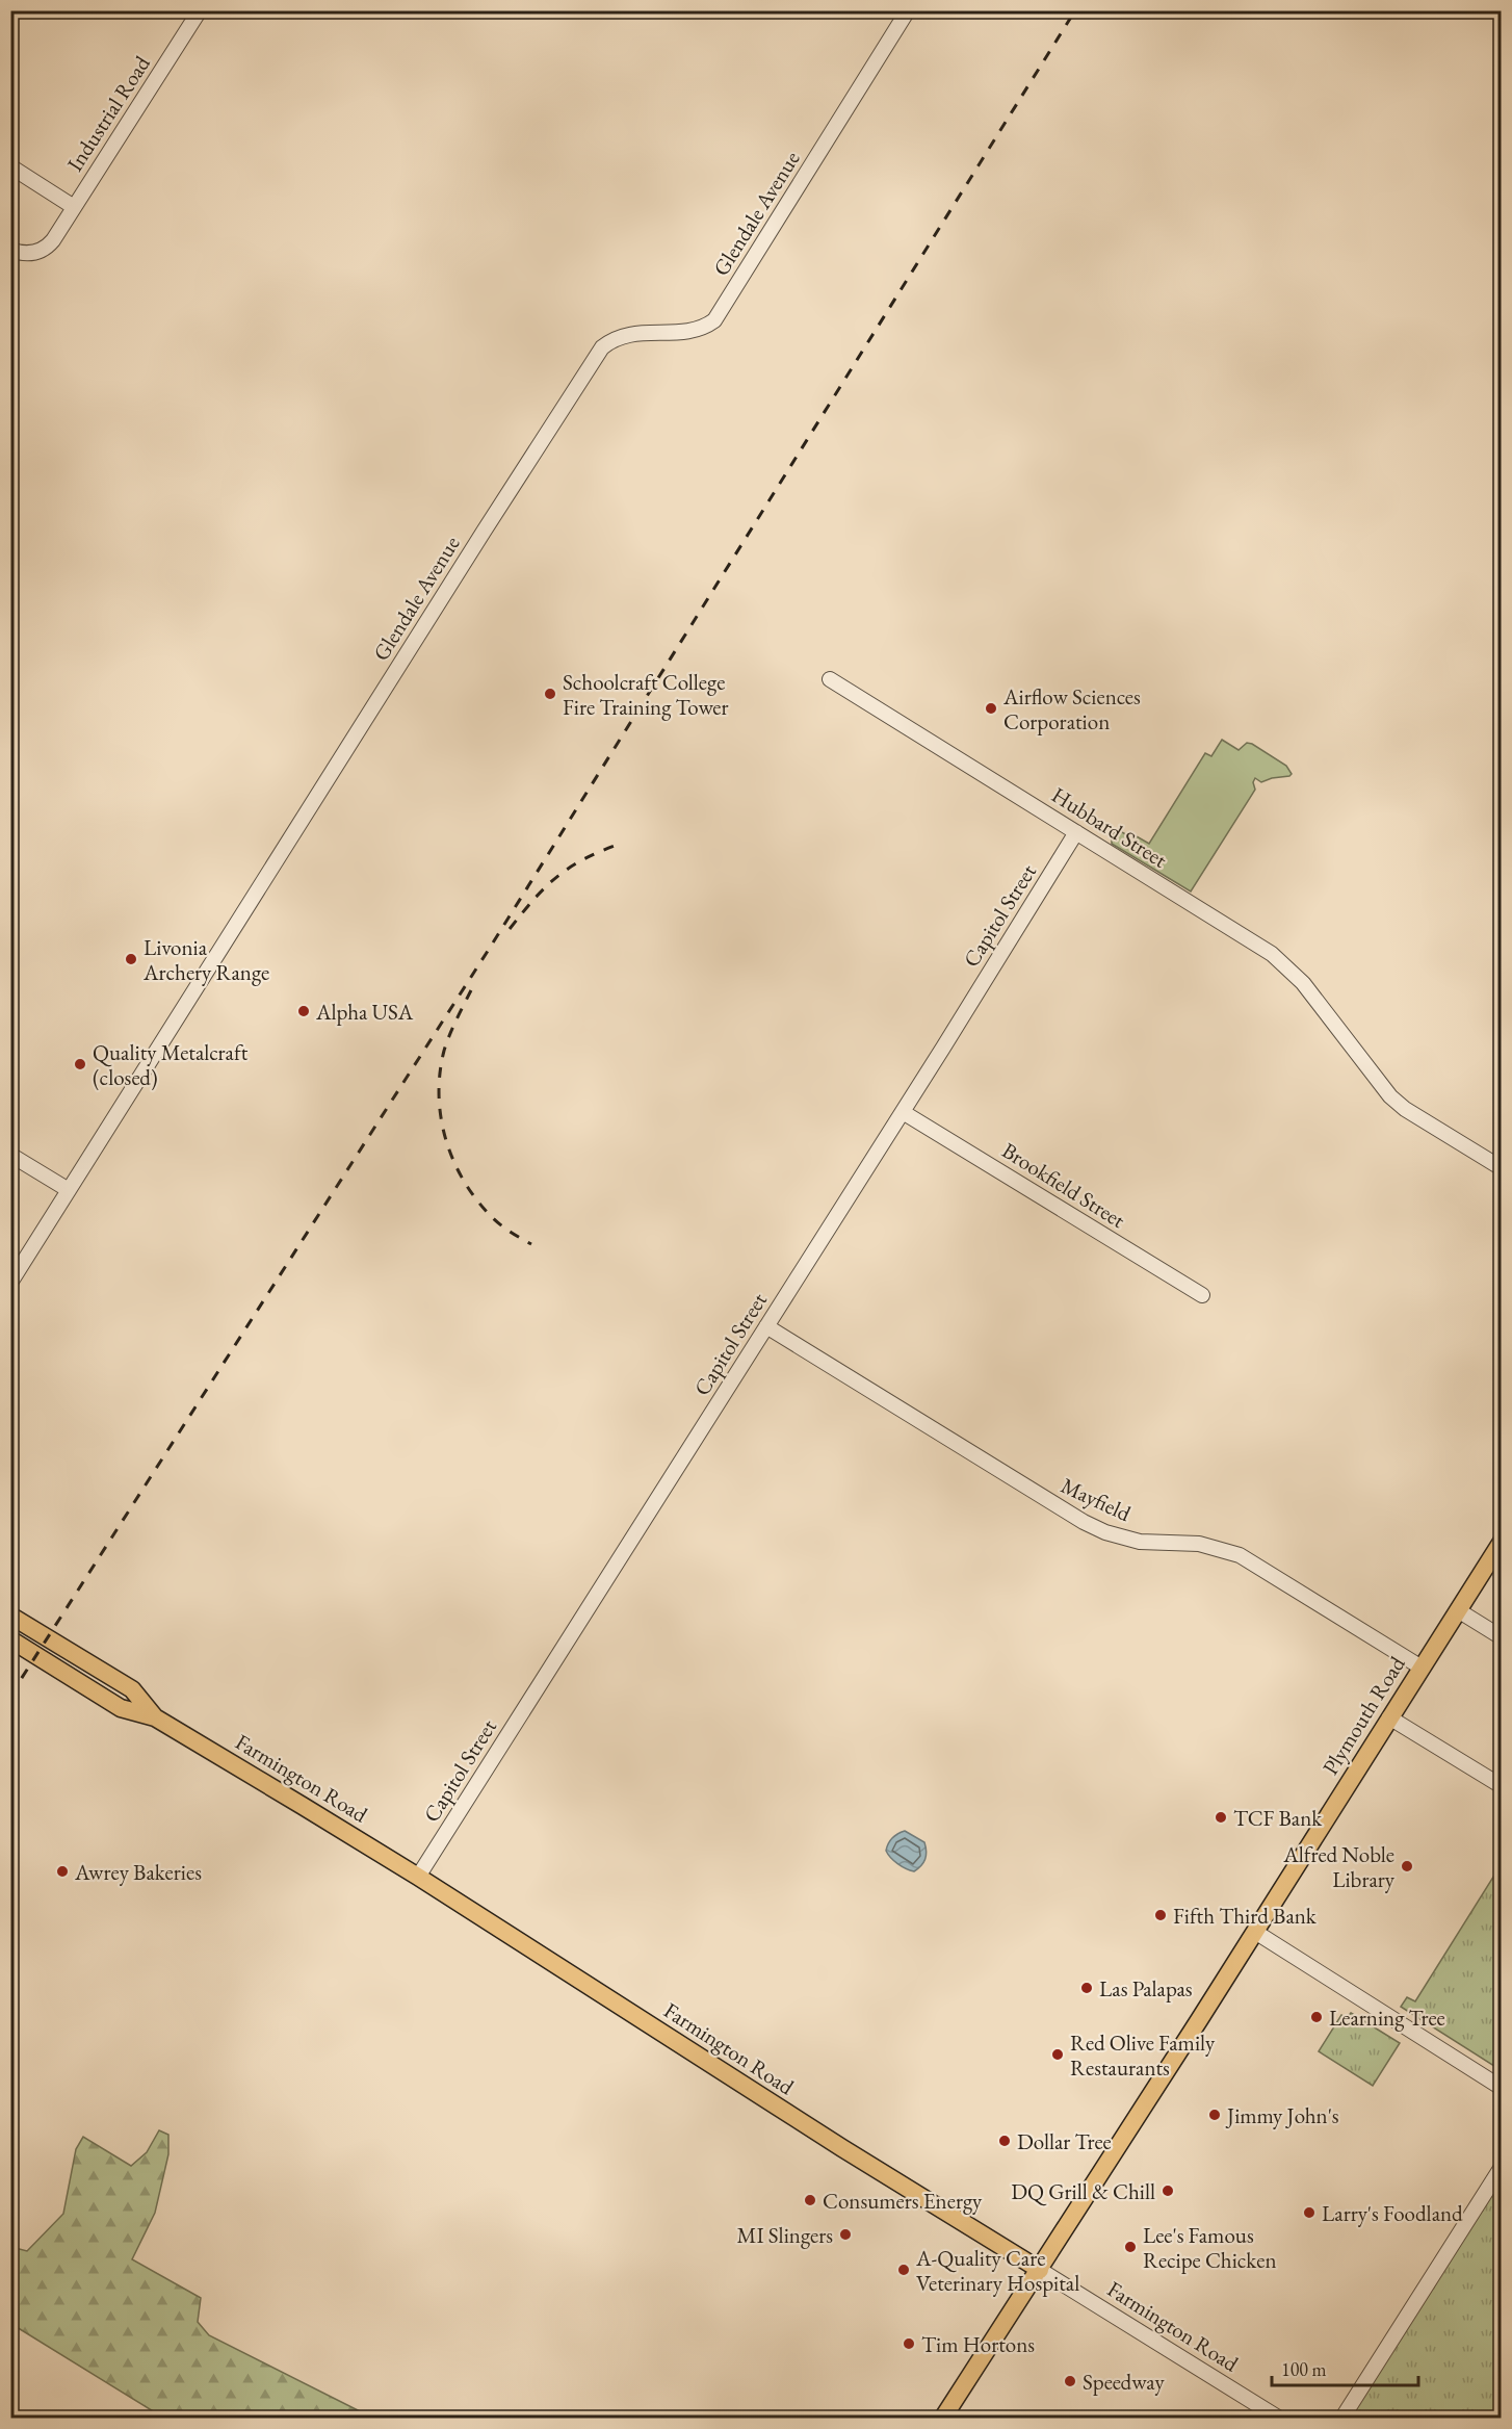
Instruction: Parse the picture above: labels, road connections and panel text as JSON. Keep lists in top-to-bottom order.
{
  "streets": {
    "main road": ["Plymouth Road", "Farmington Road"],
    "street": [
      "Industrial Road",
      "Glendale Avenue",
      "Hubbard Street",
      "Capitol Street",
      "Brookfield Street",
      "Mayfield"
    ]
  },
  "crossings": [
    ["Hubbard Street", "Capitol Street"],
    ["Capitol Street", "Brookfield Street"],
    ["Capitol Street", "Mayfield"],
    ["Capitol Street", "Farmington Road"],
    ["Mayfield", "Plymouth Road"],
    ["Plymouth Road", "Farmington Road"]
  ],
  "places": [
    "Schoolcraft College Fire Training Tower",
    "Airflow Sciences Corporation",
    "Livonia Archery Range",
    "Alpha USA",
    "Quality Metalcraft (closed)",
    "TCF Bank",
    "Alfred Noble Library",
    "Awrey Bakeries",
    "Fifth Third Bank",
    "Las Palapas",
    "Learning Tree",
    "Red Olive Family Restaurants",
    "Jimmy John's",
    "Dollar Tree",
    "DQ Grill & Chill",
    "Consumers Energy",
    "Larry's Foodland",
    "MI Slingers",
    "Lee's Famous Recipe Chicken",
    "A-Quality Care Veterinary Hospital",
    "Tim Hortons",
    "Speedway"
  ],
  "scale_bar": "100 m"
}
